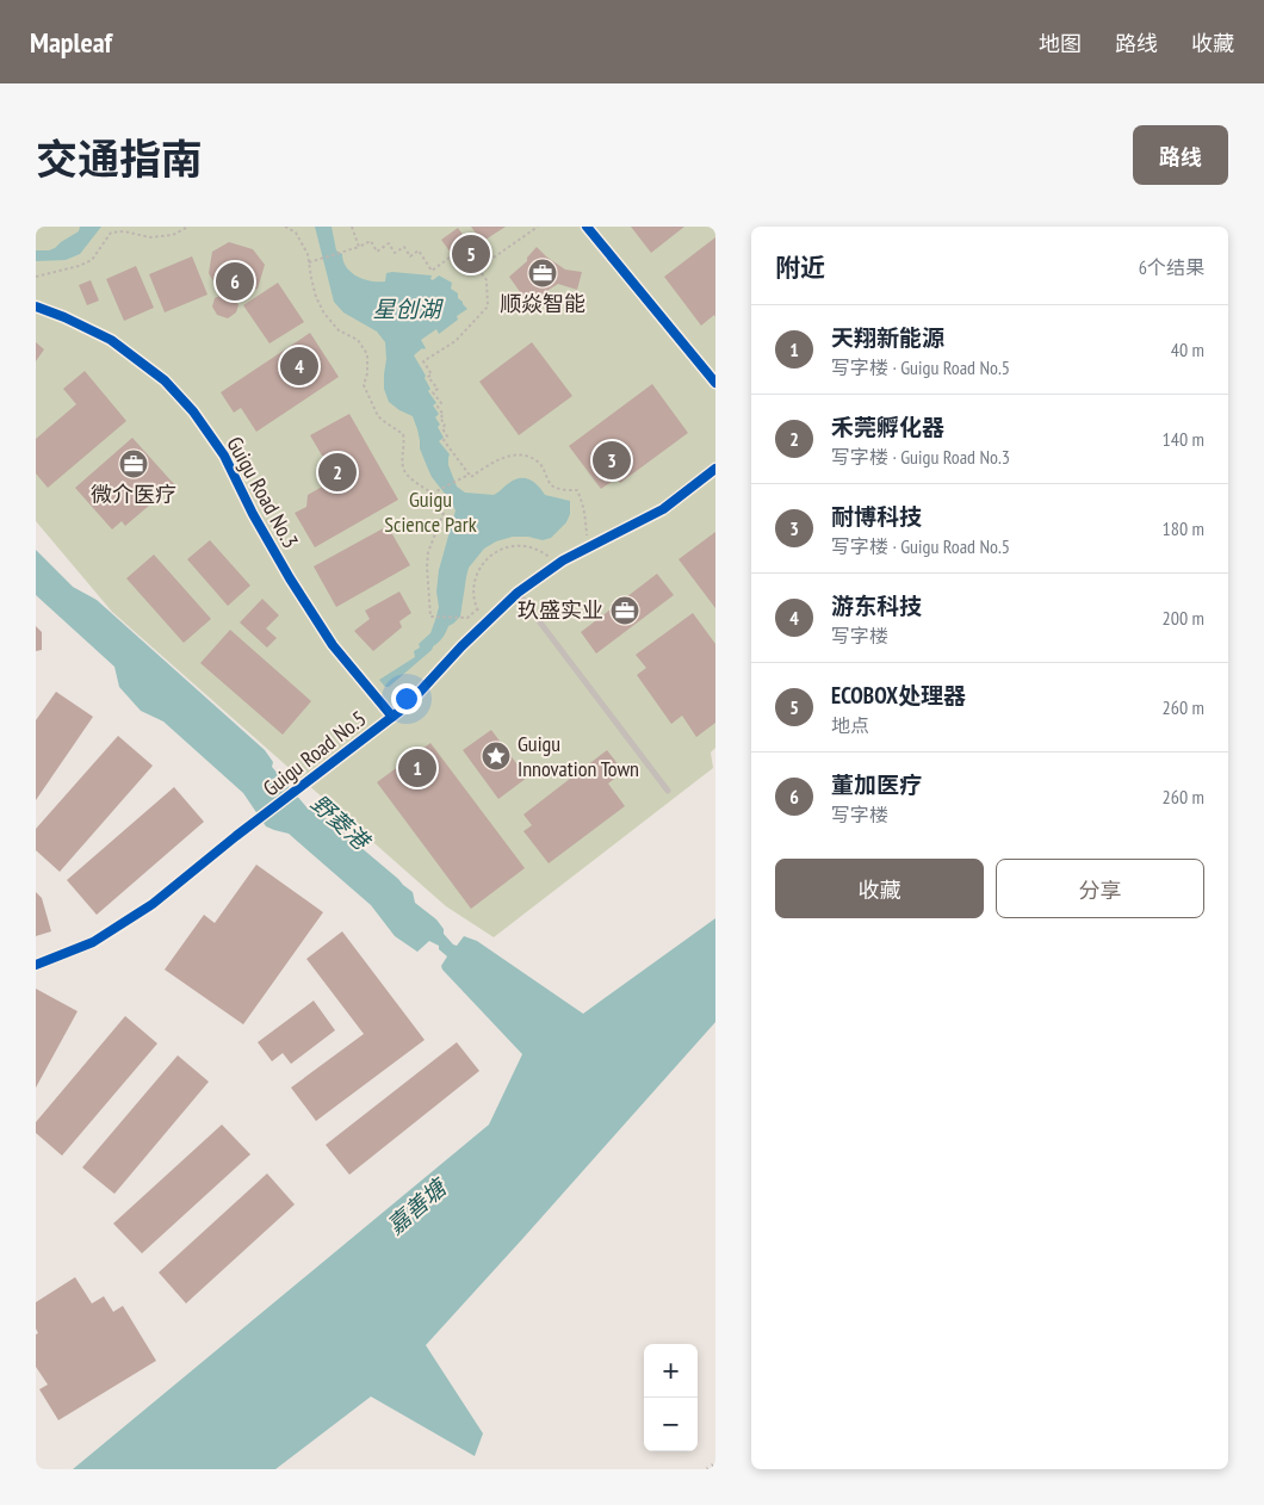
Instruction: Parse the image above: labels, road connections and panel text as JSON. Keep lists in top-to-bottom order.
{
  "streets": {
    "street": ["Guigu Road No.3", "Guigu Road No.5"]
  },
  "crossings": [
    ["Guigu Road No.3", "Guigu Road No.5"]
  ],
  "water": ["星创湖", "野菱港", "嘉善塘"],
  "parks": ["Guigu Science Park"],
  "places": {
    "office": ["顺焱智能", "微介医疗", "玖盛实业"],
    "place": ["Guigu Innovation Town"]
  },
  "page": {
    "header": "Mapleaf",
    "nav": ["地图", "路线", "收藏"],
    "title": "交通指南",
    "buttons": [
      "路线",
      ["收藏", "分享"]
    ],
    "heading": ["附近", "6个结果"],
    "pins": [
      "5",
      "6",
      "4",
      "3",
      "2",
      "1"
    ],
    "list": [
      {
        "mark": "1",
        "name": "天翔新能源",
        "note": "写字楼 · Guigu Road No.5",
        "value": "40 m"
      },
      {
        "mark": "2",
        "name": "禾莞孵化器",
        "note": "写字楼 · Guigu Road No.3",
        "value": "140 m"
      },
      {
        "mark": "3",
        "name": "耐博科技",
        "note": "写字楼 · Guigu Road No.5",
        "value": "180 m"
      },
      {
        "mark": "4",
        "name": "游东科技",
        "note": "写字楼",
        "value": "200 m"
      },
      {
        "mark": "5",
        "name": "ECOBOX处理器",
        "note": "地点",
        "value": "260 m"
      },
      {
        "mark": "6",
        "name": "董加医疗",
        "note": "写字楼",
        "value": "260 m"
      }
    ],
    "map_buttons": ["+", "−"]
  }
}
